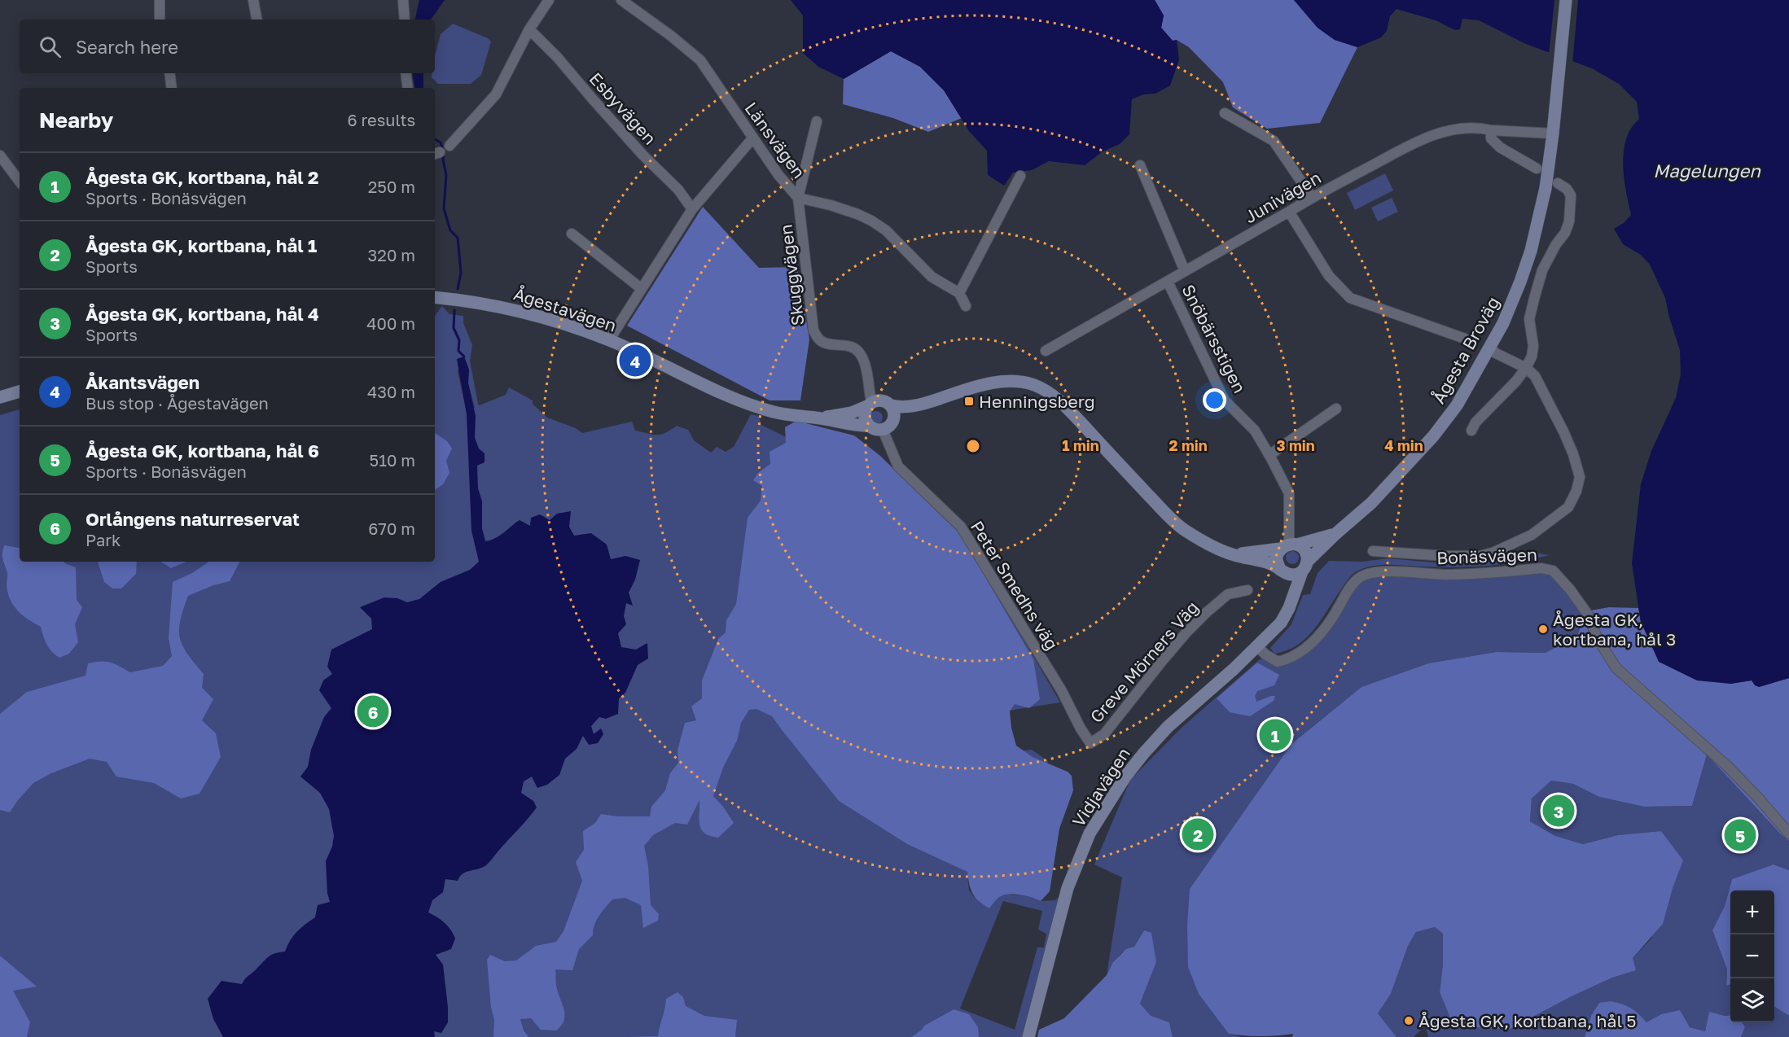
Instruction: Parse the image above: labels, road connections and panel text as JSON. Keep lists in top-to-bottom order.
{
  "streets": {
    "main road": ["Ågestavägen", "Ågesta Broväg", "Vidjavägen"],
    "street": [
      "Esbyvägen",
      "Länsvägen",
      "Junivägen",
      "Skuggvägen",
      "Snöbärsstigen",
      "Bonäsvägen",
      "Peter Smedhs väg",
      "Greve Mörners Väg"
    ]
  },
  "crossings": [
    ["Länsvägen", "Skuggvägen"],
    ["Junivägen", "Snöbärsstigen"],
    ["Junivägen", "Ågesta Broväg"],
    ["Skuggvägen", "Ågestavägen"],
    ["Skuggvägen", "Peter Smedhs väg"],
    ["Ågestavägen", "Peter Smedhs väg"],
    ["Snöbärsstigen", "Ågesta Broväg"],
    ["Snöbärsstigen", "Vidjavägen"],
    ["Ågesta Broväg", "Vidjavägen"],
    ["Bonäsvägen", "Vidjavägen"],
    ["Peter Smedhs väg", "Greve Mörners Väg"]
  ],
  "water": ["Magelungen"],
  "places": {
    "transit": ["Henningsberg"],
    "other": ["Ågesta GK, kortbana, hål 3", "Ågesta GK, kortbana, hål 5"]
  },
  "page": {
    "search": "Search here",
    "heading": ["Nearby", "6 results"],
    "list": [
      {
        "mark": "1",
        "name": "Ågesta GK, kortbana, hål 2",
        "note": "Sports · Bonäsvägen",
        "value": "250 m"
      },
      {
        "mark": "2",
        "name": "Ågesta GK, kortbana, hål 1",
        "note": "Sports",
        "value": "320 m"
      },
      {
        "mark": "3",
        "name": "Ågesta GK, kortbana, hål 4",
        "note": "Sports",
        "value": "400 m"
      },
      {
        "mark": "4",
        "name": "Åkantsvägen",
        "note": "Bus stop · Ågestavägen",
        "value": "430 m"
      },
      {
        "mark": "5",
        "name": "Ågesta GK, kortbana, hål 6",
        "note": "Sports · Bonäsvägen",
        "value": "510 m"
      },
      {
        "mark": "6",
        "name": "Orlångens naturreservat",
        "note": "Park",
        "value": "670 m"
      }
    ],
    "pins": [
      "4",
      "6",
      "1",
      "3",
      "2",
      "5"
    ],
    "map_buttons": ["+", "−"]
  },
  "rings": [
    "1 min",
    "2 min",
    "3 min",
    "4 min"
  ]
}
